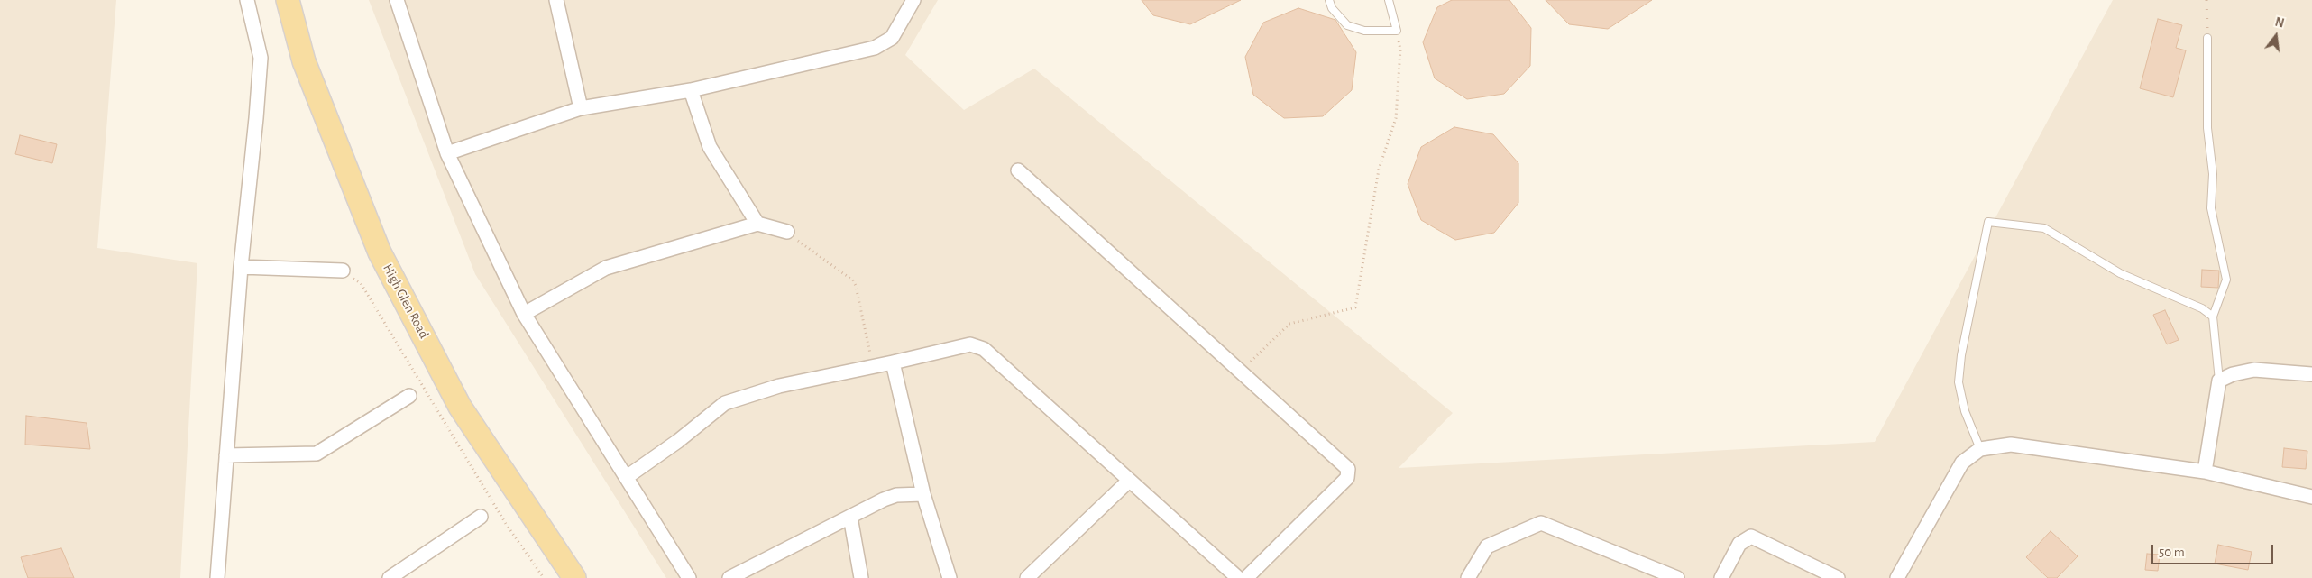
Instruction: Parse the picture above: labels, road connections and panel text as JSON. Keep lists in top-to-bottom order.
{
  "streets": {
    "main road": ["High Glen Road"]
  },
  "scale_bar": "50 m",
  "north": "top"
}
